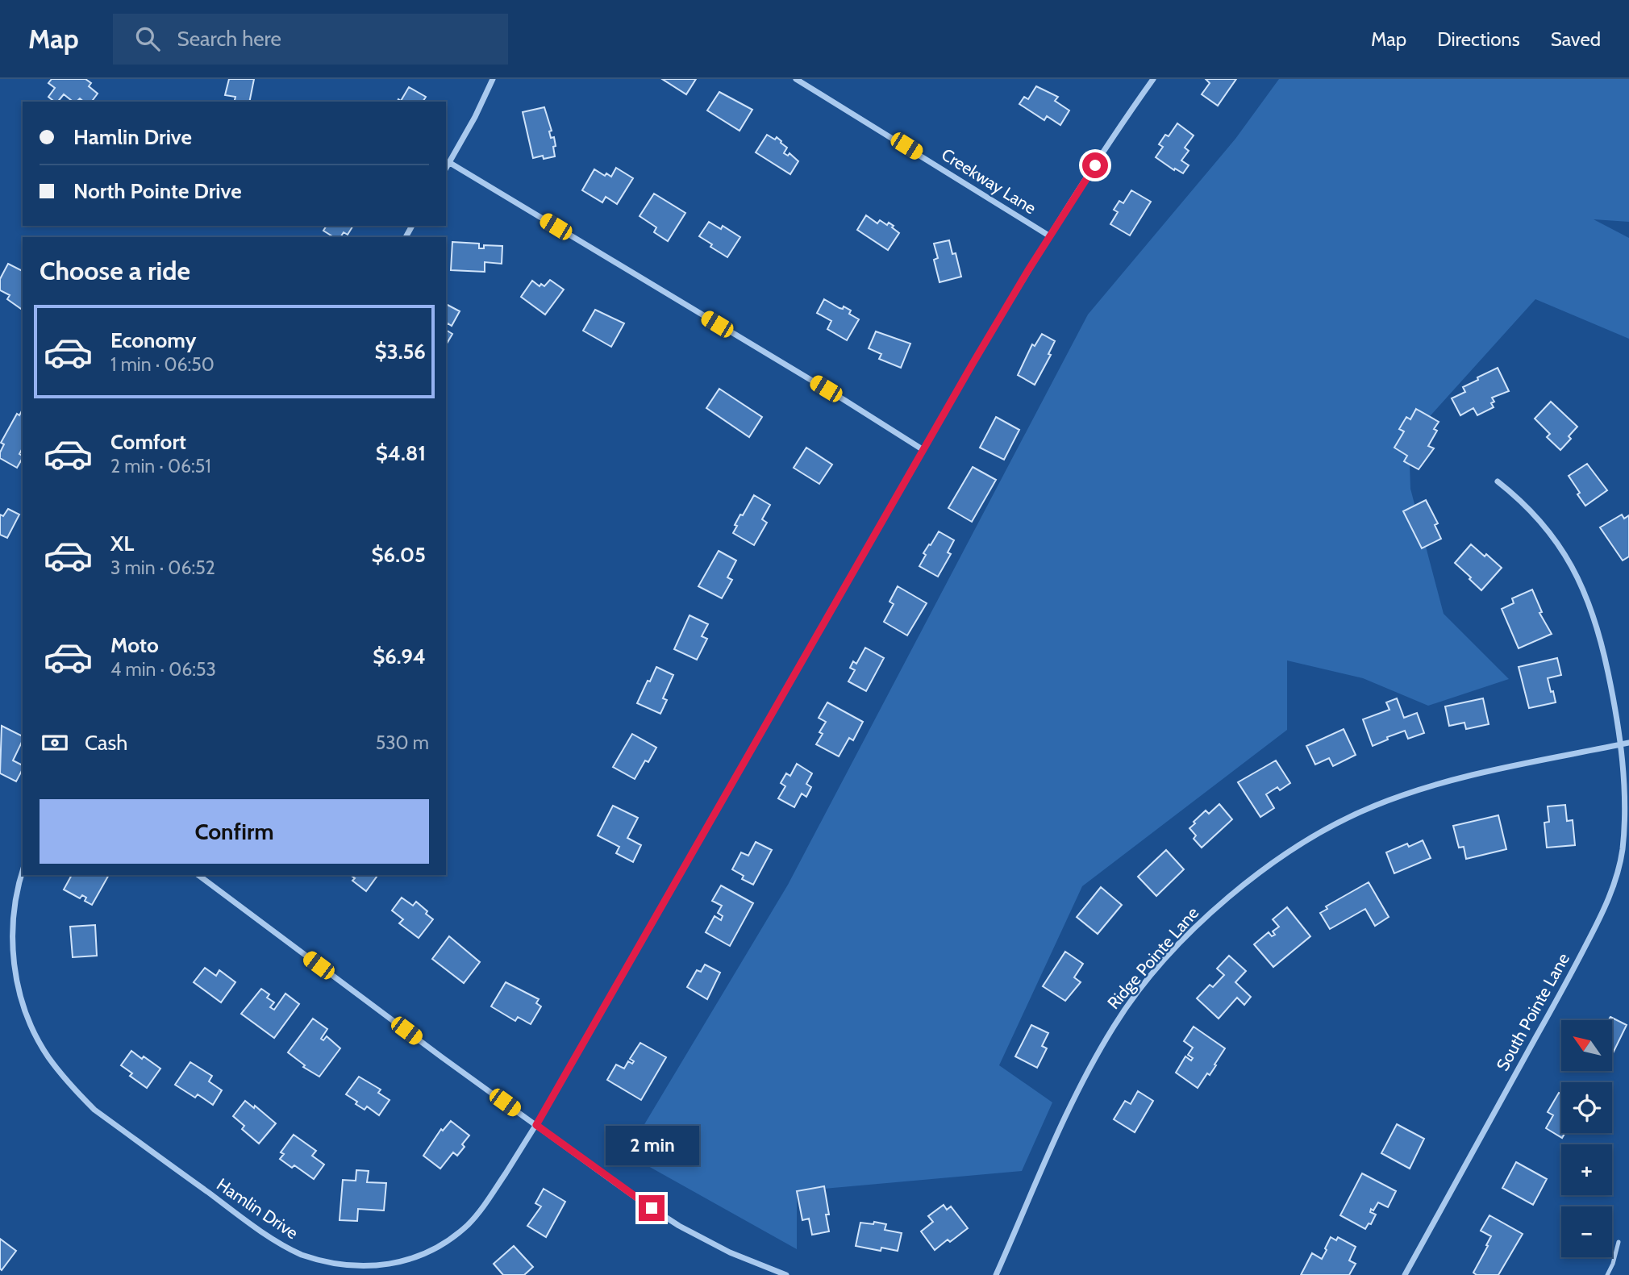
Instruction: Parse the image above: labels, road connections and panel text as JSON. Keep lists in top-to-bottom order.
{
  "streets": {
    "street": [
      "Creekway Lane",
      "Ridge Pointe Lane",
      "South Pointe Lane",
      "Hamlin Drive"
    ]
  },
  "crossings": [
    ["Creekway Lane", "Hamlin Drive"],
    ["Ridge Pointe Lane", "South Pointe Lane"]
  ],
  "north": "top left",
  "page": {
    "header": "Map",
    "search": "Search here",
    "nav": ["Map", "Directions", "Saved"],
    "banner": ["Hamlin Drive", "North Pointe Drive"],
    "heading": "Choose a ride",
    "list": [
      {
        "name": "Economy",
        "note": "1 min · 06:50",
        "value": "$3.56"
      },
      {
        "name": "Comfort",
        "note": "2 min · 06:51",
        "value": "$4.81"
      },
      {
        "name": "XL",
        "note": "3 min · 06:52",
        "value": "$6.05"
      },
      {
        "name": "Moto",
        "note": "4 min · 06:53",
        "value": "$6.94"
      }
    ],
    "pay": ["Cash", "530 m"],
    "buttons": "Confirm",
    "map_buttons": ["+", "−"],
    "bubble": "2 min"
  }
}
